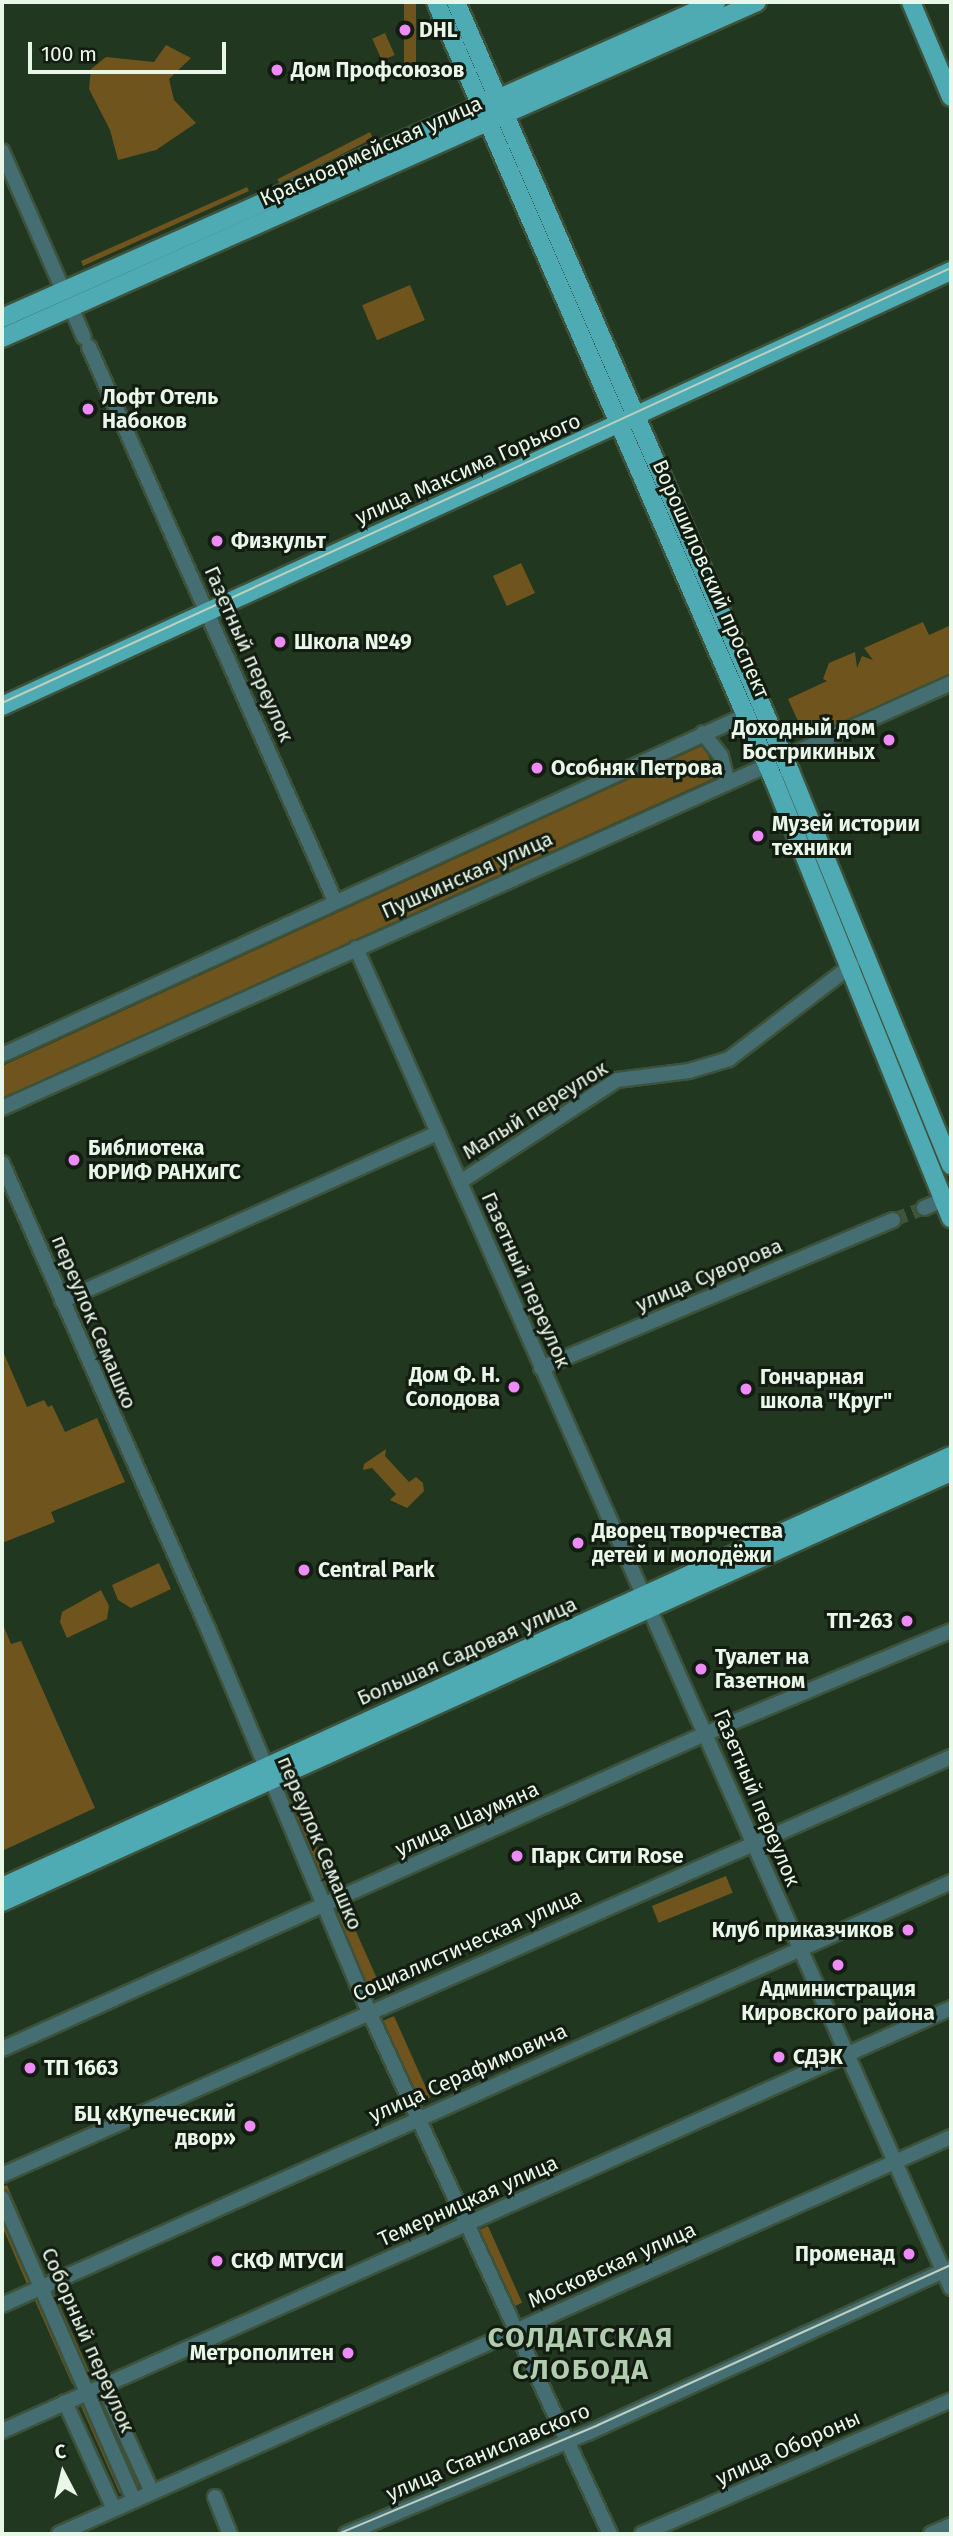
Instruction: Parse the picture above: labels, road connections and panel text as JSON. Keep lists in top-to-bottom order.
{
  "streets": {
    "main road": [
      "Красноармейская улица",
      "улица Максима Горького",
      "Ворошиловский проспект",
      "Большая Садовая улица"
    ],
    "street": [
      "Газетный переулок",
      "Пушкинская улица",
      "Малый переулок",
      "улица Суворова",
      "переулок Семашко",
      "улица Шаумяна",
      "Социалистическая улица",
      "улица Серафимовича",
      "Темерницкая улица",
      "Московская улица",
      "Соборный переулок",
      "улица Обороны",
      "улица Станиславского"
    ]
  },
  "crossings": [
    ["Красноармейская улица", "Ворошиловский проспект"],
    ["Красноармейская улица", "Газетный переулок"],
    ["улица Максима Горького", "Ворошиловский проспект"],
    ["улица Максима Горького", "Газетный переулок"],
    ["Ворошиловский проспект", "Пушкинская улица"],
    ["Ворошиловский проспект", "Малый переулок"],
    ["Газетный переулок", "Пушкинская улица"],
    ["Газетный переулок", "Малый переулок"],
    ["Газетный переулок", "улица Суворова"],
    ["Газетный переулок", "Большая Садовая улица"],
    ["Газетный переулок", "улица Шаумяна"],
    ["Газетный переулок", "Социалистическая улица"],
    ["Газетный переулок", "улица Серафимовича"],
    ["Газетный переулок", "Темерницкая улица"],
    ["Газетный переулок", "Московская улица"],
    ["Газетный переулок", "улица Станиславского"],
    ["переулок Семашко", "Большая Садовая улица"],
    ["переулок Семашко", "улица Шаумяна"],
    ["переулок Семашко", "Социалистическая улица"],
    ["переулок Семашко", "улица Серафимовича"],
    ["переулок Семашко", "Темерницкая улица"],
    ["переулок Семашко", "Московская улица"],
    ["переулок Семашко", "улица Станиславского"],
    ["улица Серафимовича", "Соборный переулок"],
    ["Темерницкая улица", "Соборный переулок"],
    ["Московская улица", "Соборный переулок"]
  ],
  "districts": ["СОЛДАТСКАЯ СЛОБОДА"],
  "places": [
    "DHL",
    "Дом Профсоюзов",
    "Лофт Отель Набоков",
    "Физкульт",
    "Школа №49",
    "Доходный дом Бострикиных",
    "Особняк Петрова",
    "Музей истории техники",
    "Библиотека ЮРИФ РАНХиГС",
    "Дом Ф. Н. Солодова",
    "Гончарная школа \"Круг\"",
    "Дворец творчества детей и молодёжи",
    "Central Park",
    "ТП-263",
    "Туалет на Газетном",
    "Парк Сити Rose",
    "Клуб приказчиков",
    "Администрация Кировского района",
    "СДЭК",
    "ТП 1663",
    "БЦ «Купеческий двор»",
    "Променад",
    "СКФ МТУСИ",
    "Метрополитен"
  ],
  "scale_bar": "100 m",
  "north": "top"
}
